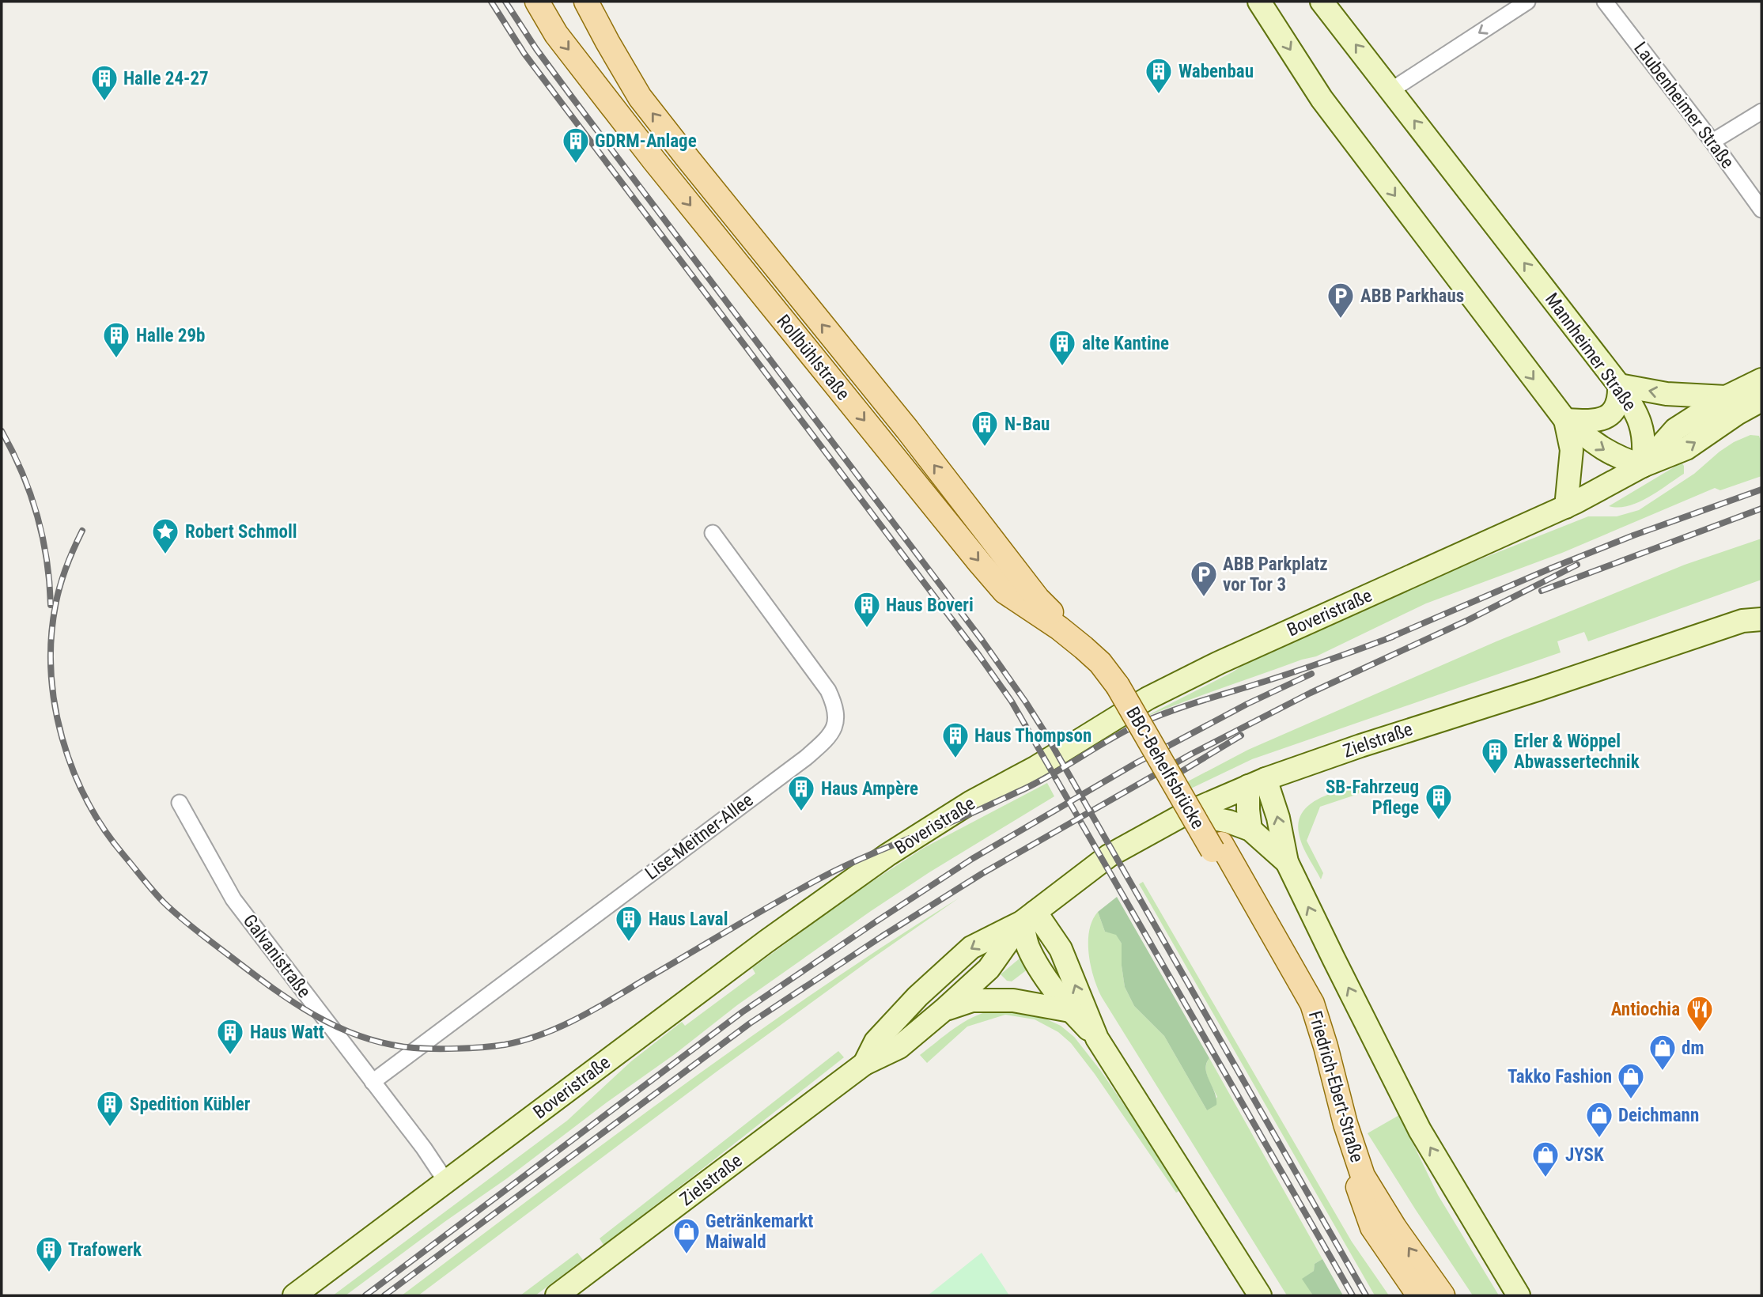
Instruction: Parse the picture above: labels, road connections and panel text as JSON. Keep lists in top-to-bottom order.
{
  "streets": {
    "main road": [
      "Mannheimer Straße",
      "Rollbühlstraße",
      "Boveristraße",
      "Zielstraße",
      "BBC-Behelfsbrücke",
      "Friedrich-Ebert-Straße"
    ],
    "street": ["Laubenheimer Straße", "Lise-Meitner-Allee", "Galvanistraße"]
  },
  "crossings": [
    ["Mannheimer Straße", "Boveristraße"],
    ["Rollbühlstraße", "BBC-Behelfsbrücke"],
    ["Boveristraße", "Galvanistraße"],
    ["BBC-Behelfsbrücke", "Friedrich-Ebert-Straße"],
    ["Lise-Meitner-Allee", "Galvanistraße"]
  ],
  "places": {
    "building": [
      "Wabenbau",
      "Halle 24-27",
      "GDRM-Anlage",
      "Halle 29b",
      "alte Kantine",
      "N-Bau",
      "Haus Boveri",
      "Haus Thompson",
      "Erler & Wöppel Abwassertechnik",
      "Haus Ampère",
      "SB-Fahrzeug Pflege",
      "Haus Laval",
      "Haus Watt",
      "Spedition Kübler",
      "Trafowerk"
    ],
    "parking": ["ABB Parkhaus", "ABB Parkplatz vor Tor 3"],
    "place": ["Robert Schmoll"],
    "restaurant": ["Antiochia"],
    "shop": [
      "dm",
      "Takko Fashion",
      "Deichmann",
      "JYSK",
      "Getränkemarkt Maiwald"
    ]
  }
}
